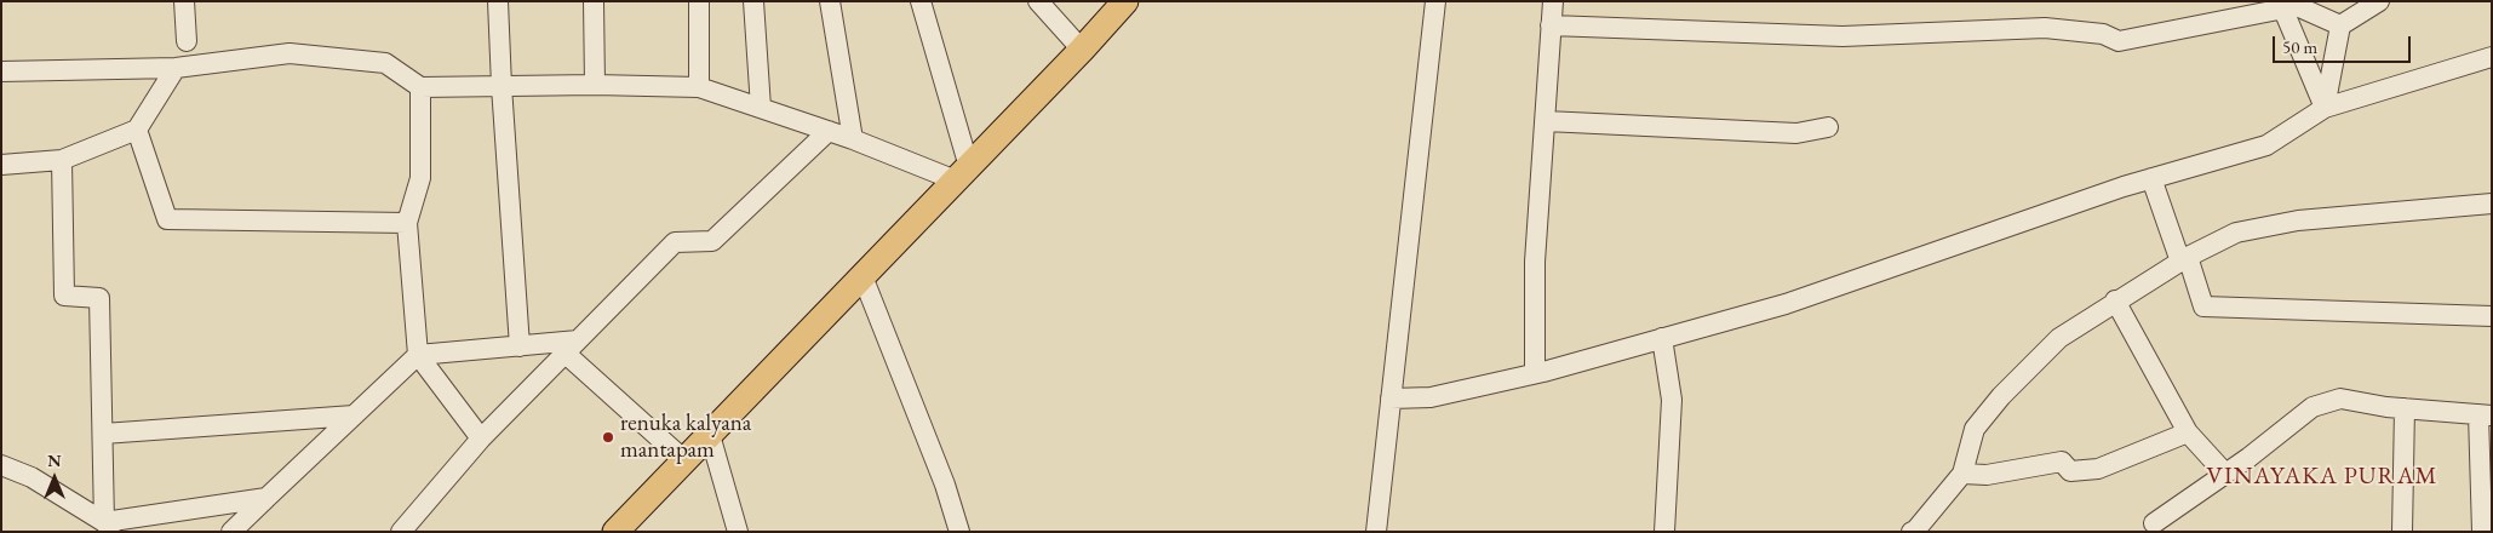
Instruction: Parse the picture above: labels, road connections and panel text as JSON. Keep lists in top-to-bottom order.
{
  "districts": ["VINAYAKA PURAM"],
  "places": ["renuka kalyana mantapam"],
  "scale_bar": "50 m",
  "north": "top"
}
